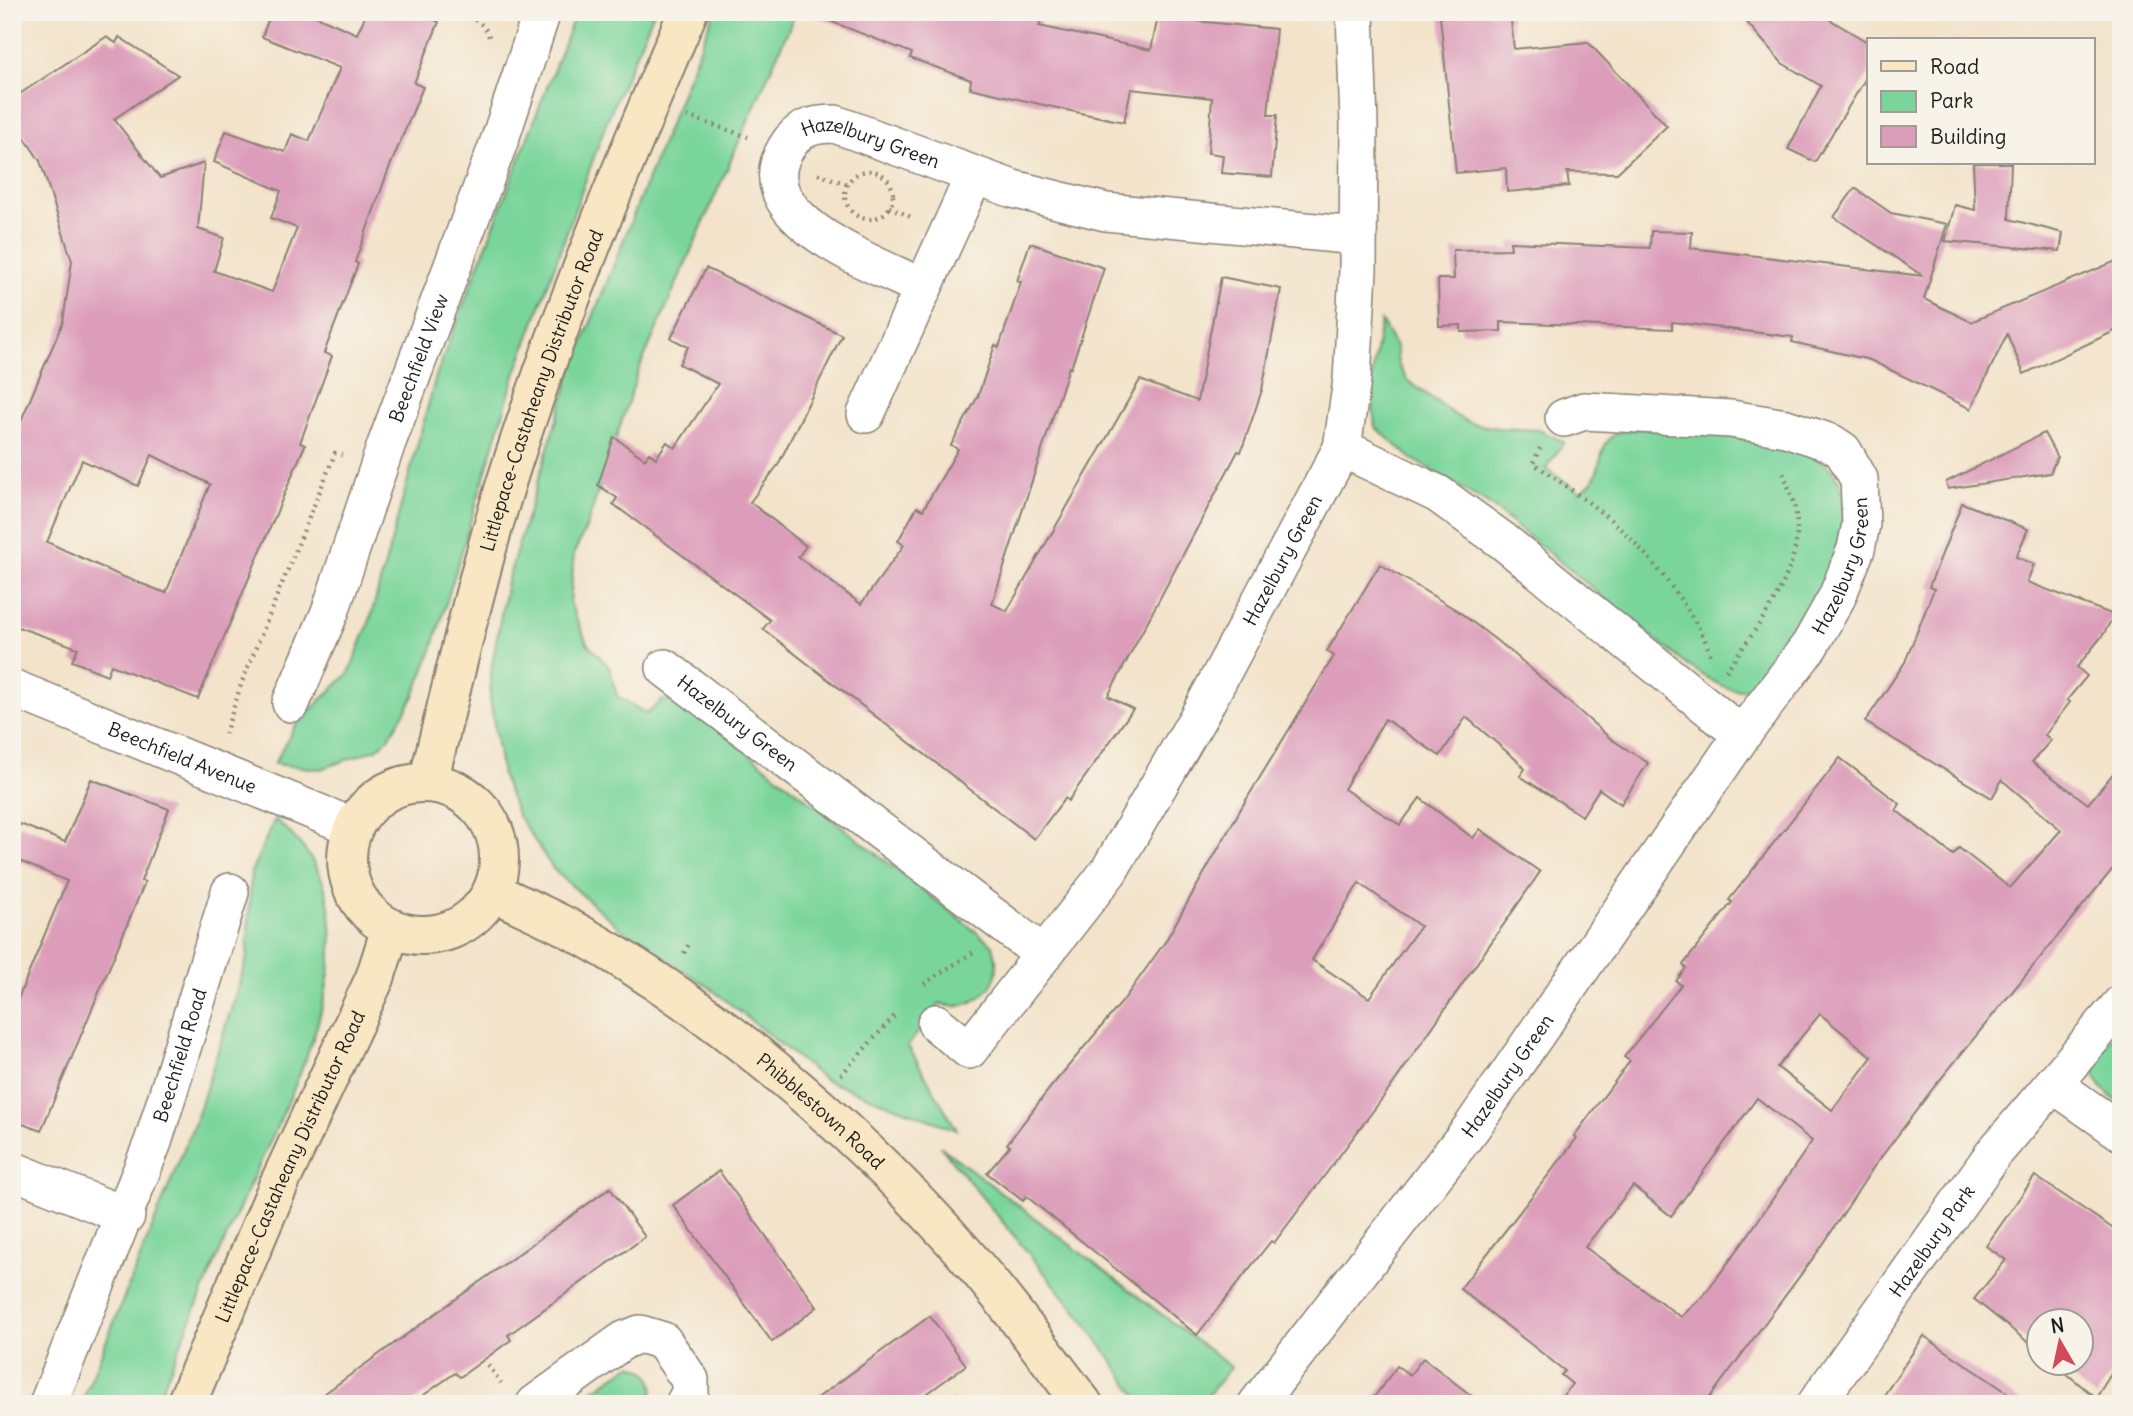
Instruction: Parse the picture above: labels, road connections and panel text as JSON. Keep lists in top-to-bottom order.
{
  "streets": {
    "street": [
      "Hazelbury Green",
      "Beechfield View",
      "Littlepace-Castaheany Distributor Road",
      "Beechfield Avenue",
      "Beechfield Road",
      "Phibblestown Road",
      "Hazelbury Park"
    ]
  },
  "crossings": [
    ["Littlepace-Castaheany Distributor Road", "Beechfield Avenue"],
    ["Littlepace-Castaheany Distributor Road", "Phibblestown Road"],
    ["Beechfield Avenue", "Phibblestown Road"]
  ],
  "legend": ["Road", "Park", "Building"],
  "north": "top"
}
